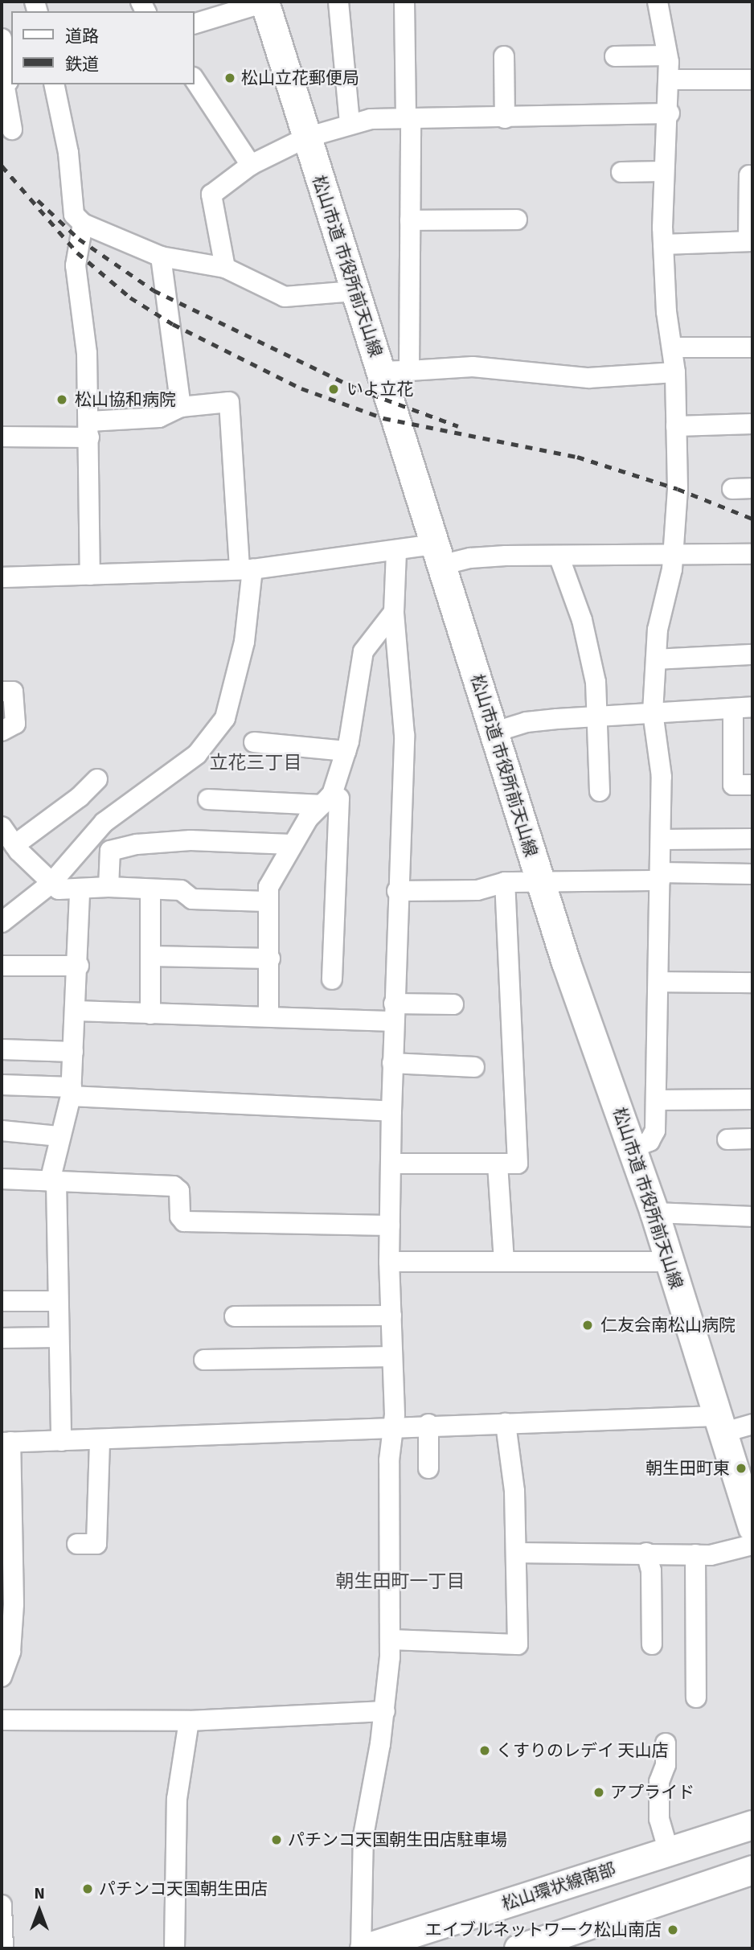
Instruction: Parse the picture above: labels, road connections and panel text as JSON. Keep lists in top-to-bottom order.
{
  "streets": {
    "street": ["松山市道 市役所前天山線", "松山環状線南部"]
  },
  "districts": ["立花三丁目", "朝生田町一丁目"],
  "places": [
    "松山立花郵便局",
    "いよ立花",
    "松山協和病院",
    "仁友会南松山病院",
    "朝生田町東",
    "くすりのレデイ 天山店",
    "アプライド",
    "パチンコ天国朝生田店駐車場",
    "パチンコ天国朝生田店",
    "エイブルネットワーク松山南店"
  ],
  "legend": ["道路", "鉄道"],
  "north": "top"
}
